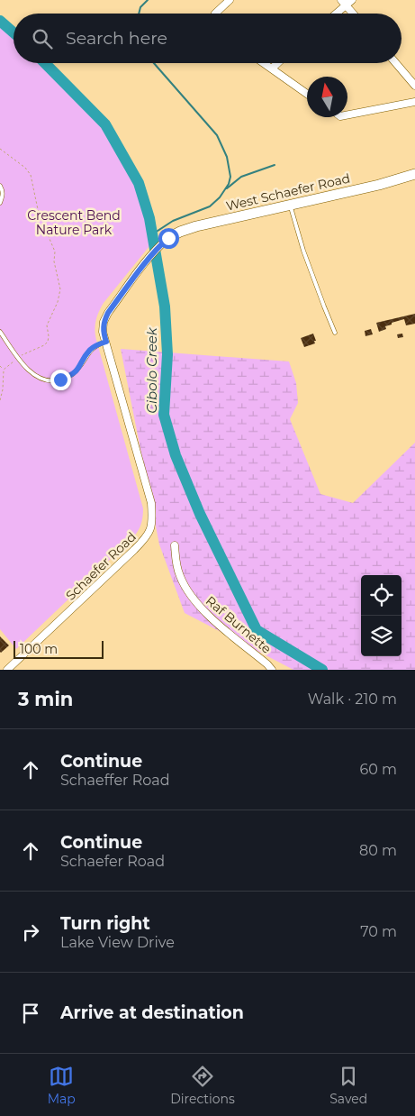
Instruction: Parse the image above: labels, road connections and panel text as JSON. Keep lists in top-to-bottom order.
{
  "streets": {
    "street": ["West Schaefer Road", "Schaefer Road", "Raf Burnette"]
  },
  "crossings": [
    ["West Schaefer Road", "Schaefer Road"]
  ],
  "water": ["Cibolo Creek"],
  "parks": ["Crescent Bend Nature Park"],
  "scale_bar": "100 m",
  "north": "top",
  "page": {
    "search": "Search here",
    "scale": "100 m",
    "heading": ["3 min", "Walk · 210 m"],
    "list": [
      ["Continue", "Schaeffer Road", "60 m"],
      ["Continue", "Schaefer Road", "80 m"],
      ["Turn right", "Lake View Drive", "70 m"],
      "Arrive at destination"
    ],
    "nav": ["Map", "Directions", "Saved"]
  }
}
